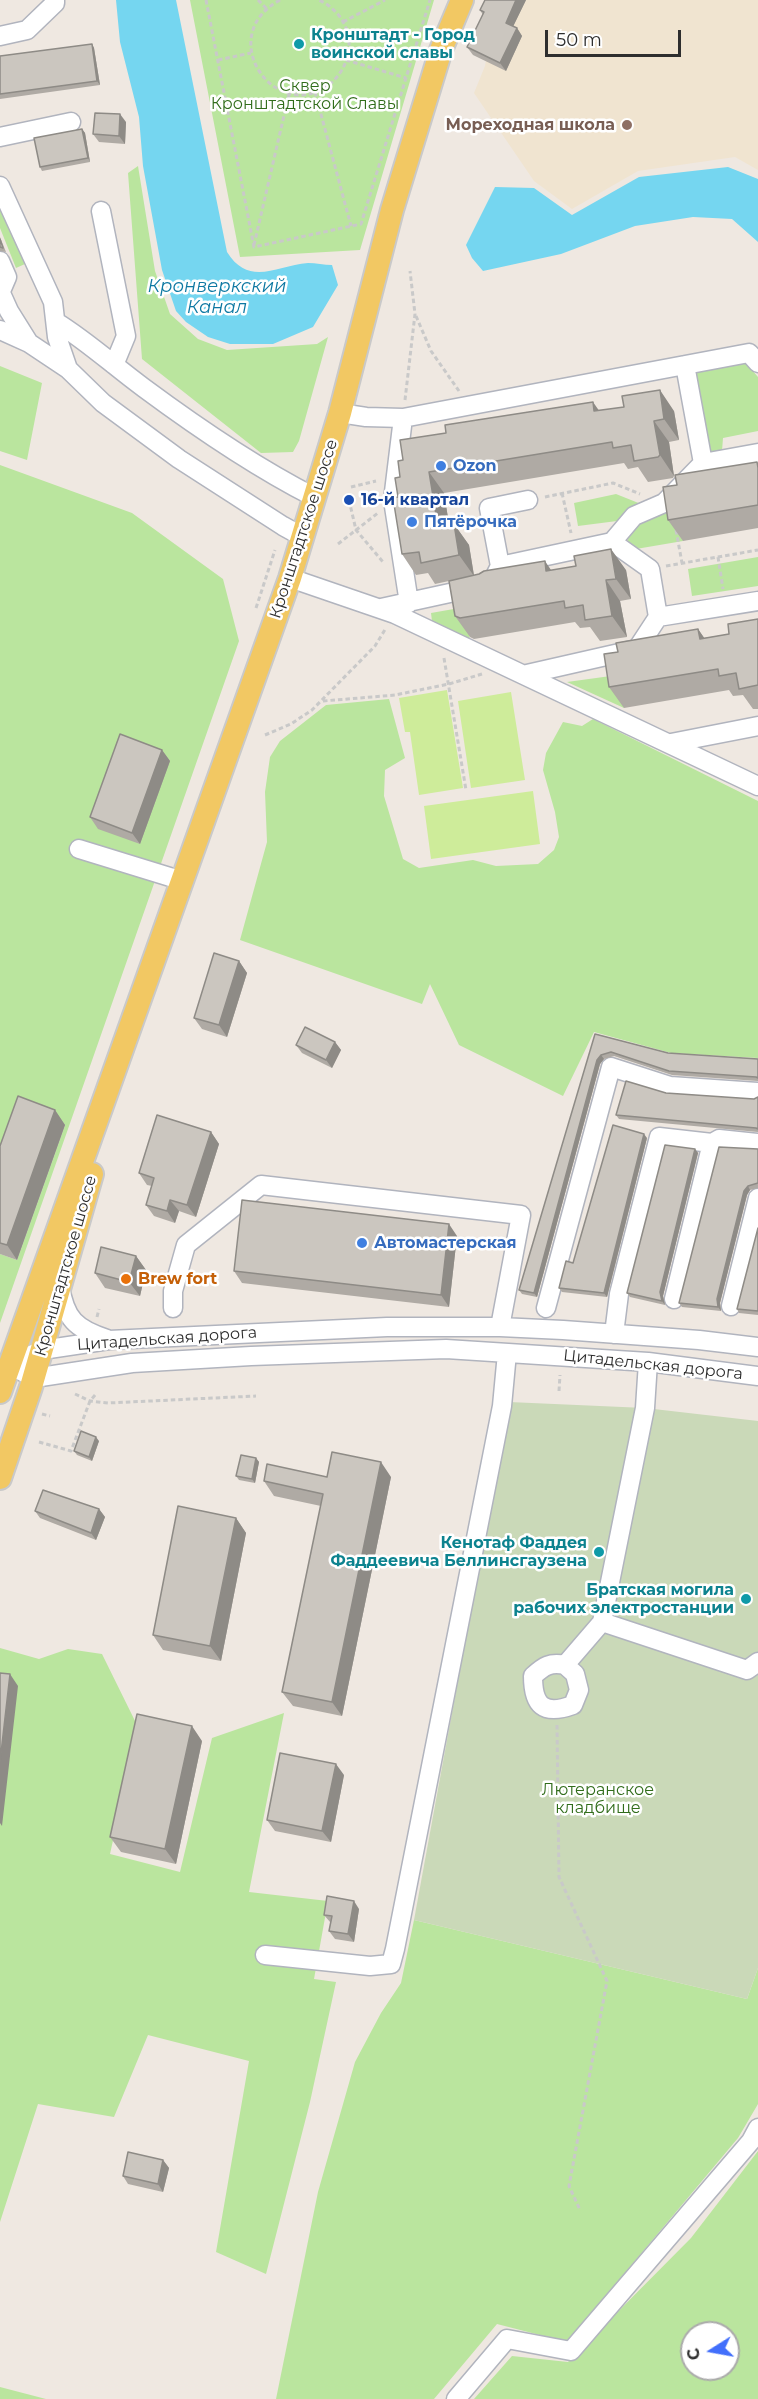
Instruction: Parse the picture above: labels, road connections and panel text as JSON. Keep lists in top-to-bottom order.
{
  "streets": {
    "main road": ["Кронштадтское шоссе"],
    "street": ["Цитадельская дорога"]
  },
  "crossings": [
    ["Кронштадтское шоссе", "Цитадельская дорога"]
  ],
  "water": ["Кронверкский Канал"],
  "parks": ["Сквер Кронштадтской Славы", "Лютеранское кладбище"],
  "places": [
    "Кронштадт - Город воинской славы",
    "Мореходная школа",
    "Ozon",
    "16-й квартал",
    "Пятёрочка",
    "Автомастерская",
    "Brew fort",
    "Кенотаф Фаддея Фаддеевича Беллинсгаузена",
    "Братская могила рабочих электростанции"
  ],
  "scale_bar": "50 m",
  "north": "left"
}
